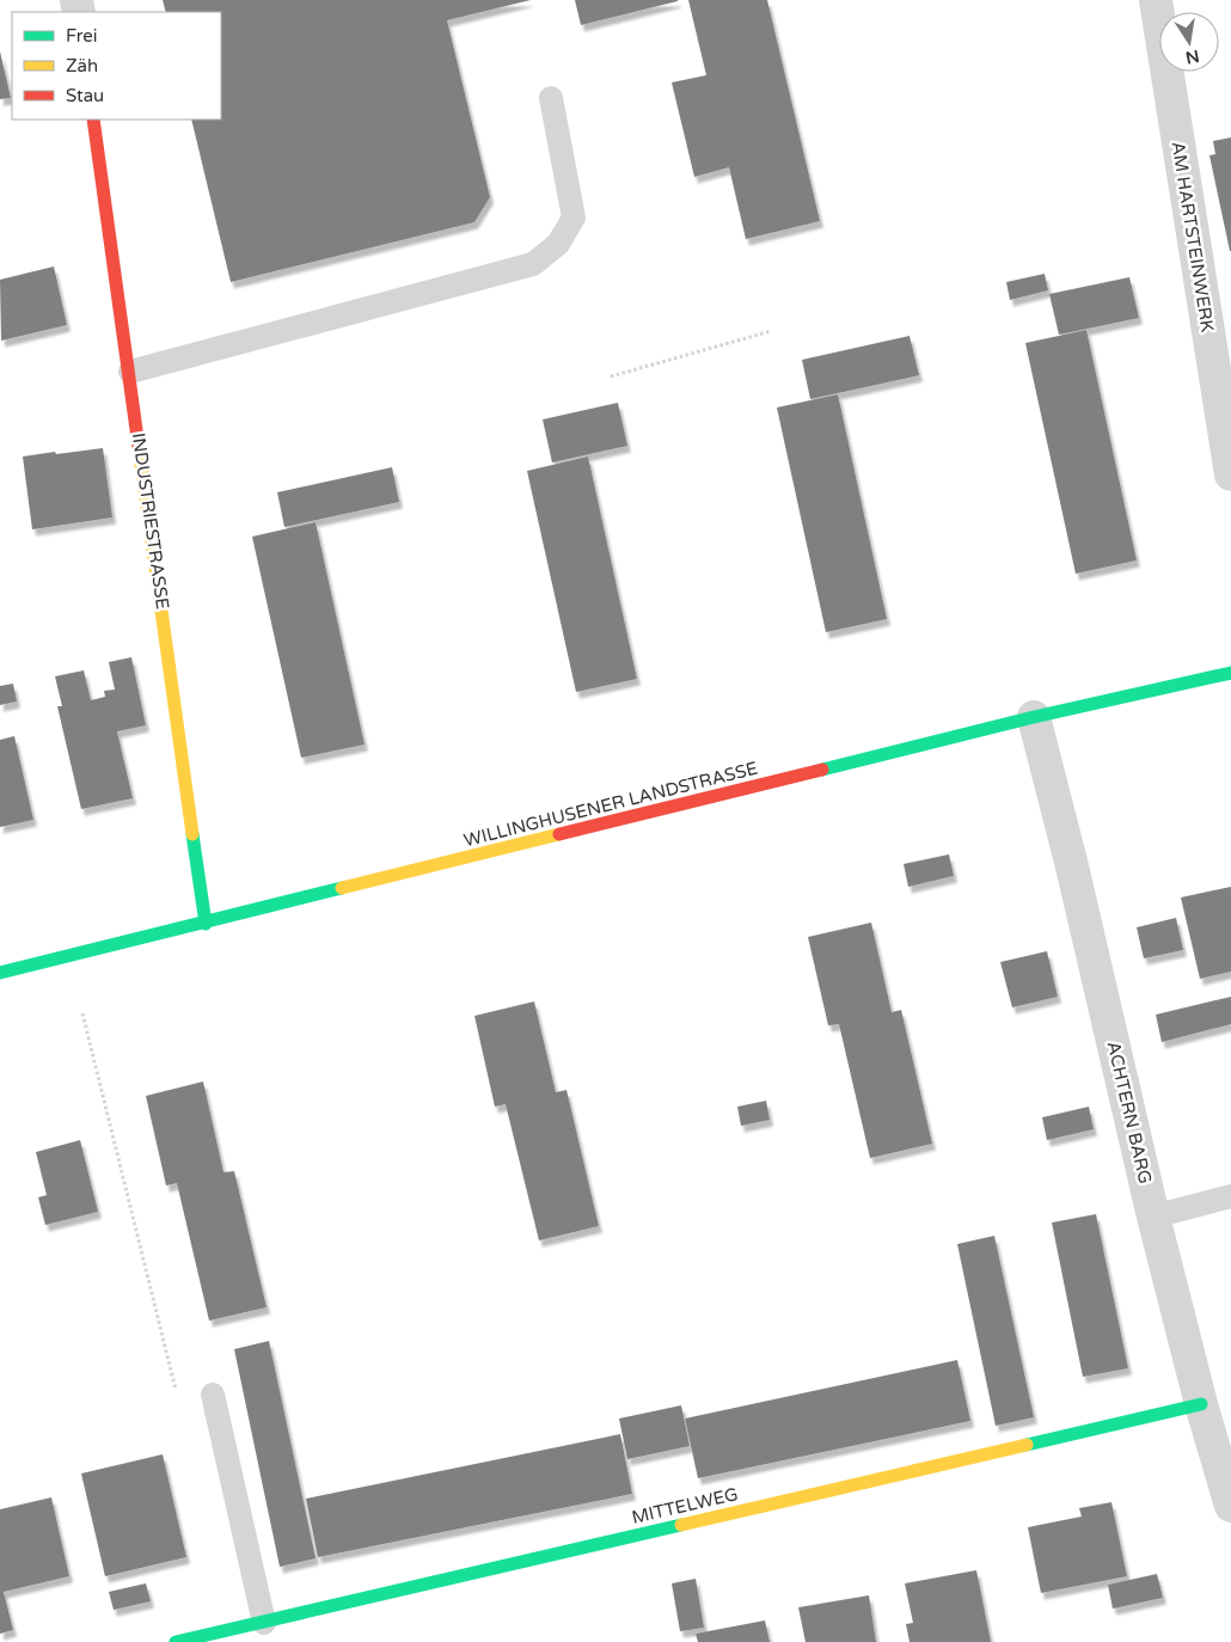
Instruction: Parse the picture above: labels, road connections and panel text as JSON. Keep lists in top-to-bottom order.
{
  "streets": {
    "street": [
      "AM HARTSTEINWERK",
      "INDUSTRIESTRASSE",
      "WILLINGHUSENER LANDSTRASSE",
      "ACHTERN BARG",
      "MITTELWEG"
    ]
  },
  "crossings": [
    ["INDUSTRIESTRASSE", "WILLINGHUSENER LANDSTRASSE"],
    ["WILLINGHUSENER LANDSTRASSE", "ACHTERN BARG"],
    ["ACHTERN BARG", "MITTELWEG"]
  ],
  "legend": ["Frei", "Zäh", "Stau"],
  "north": "bottom"
}
